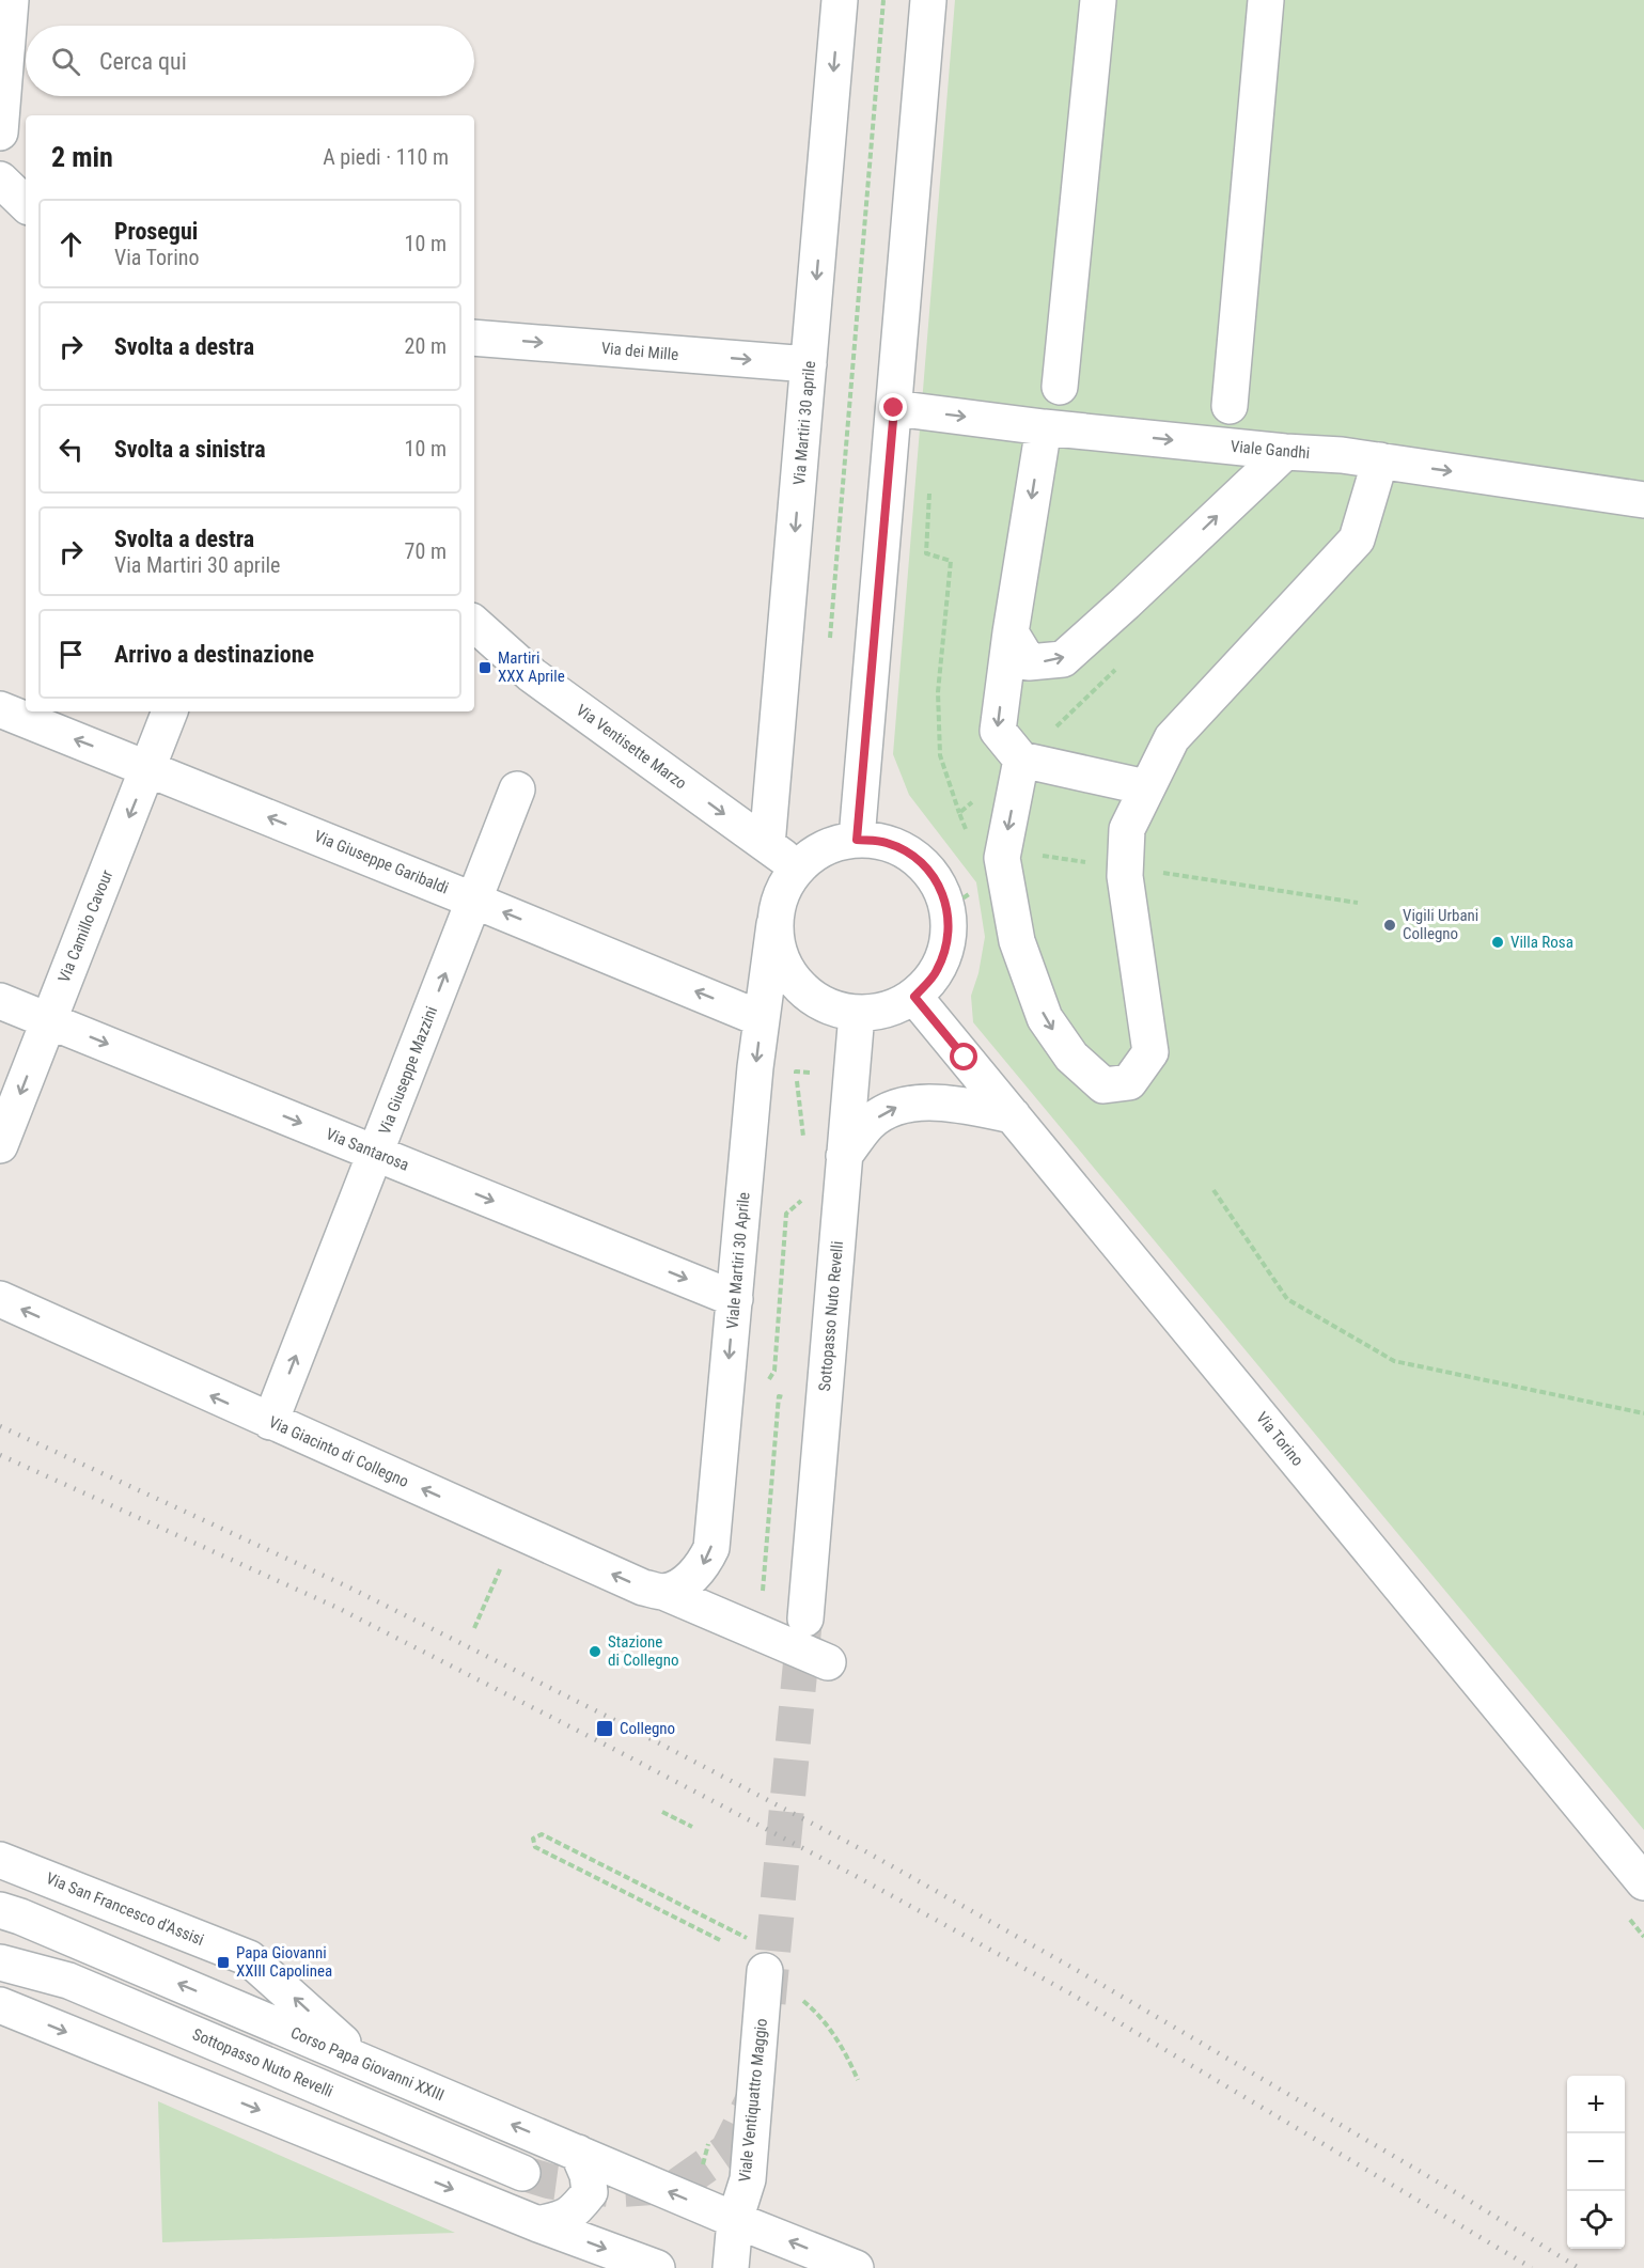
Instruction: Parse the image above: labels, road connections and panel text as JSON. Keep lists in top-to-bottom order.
{
  "streets": {
    "street": [
      "Via dei Mille",
      "Via Martiri 30 aprile",
      "Viale Gandhi",
      "Via Ventisette Marzo",
      "Via Giuseppe Garibaldi",
      "Via Camillo Cavour",
      "Via Giuseppe Mazzini",
      "Via Santarosa",
      "Viale Martiri 30 Aprile",
      "Sottopasso Nuto Revelli",
      "Via Torino",
      "Via Giacinto di Collegno",
      "Via San Francesco d'Assisi",
      "Corso Papa Giovanni XXIII",
      "Viale Ventiquattro Maggio"
    ]
  },
  "crossings": [
    ["Via dei Mille", "Via Martiri 30 aprile"],
    ["Via Martiri 30 aprile", "Via Ventisette Marzo"],
    ["Via Ventisette Marzo", "Viale Martiri 30 Aprile"],
    ["Via Ventisette Marzo", "Sottopasso Nuto Revelli"],
    ["Via Ventisette Marzo", "Via Torino"],
    ["Via Giuseppe Garibaldi", "Via Camillo Cavour"],
    ["Via Giuseppe Garibaldi", "Via Giuseppe Mazzini"],
    ["Via Giuseppe Garibaldi", "Viale Martiri 30 Aprile"],
    ["Via Camillo Cavour", "Via Santarosa"],
    ["Via Giuseppe Mazzini", "Via Santarosa"],
    ["Via Giuseppe Mazzini", "Via Giacinto di Collegno"],
    ["Via Santarosa", "Viale Martiri 30 Aprile"],
    ["Viale Martiri 30 Aprile", "Sottopasso Nuto Revelli"],
    ["Viale Martiri 30 Aprile", "Via Torino"],
    ["Viale Martiri 30 Aprile", "Via Giacinto di Collegno"],
    ["Sottopasso Nuto Revelli", "Via Torino"],
    ["Via San Francesco d'Assisi", "Corso Papa Giovanni XXIII"],
    ["Corso Papa Giovanni XXIII", "Viale Ventiquattro Maggio"]
  ],
  "one_way": [
    "Via dei Mille",
    "Viale Gandhi",
    "Via Ventisette Marzo",
    "Via Giuseppe Garibaldi",
    "Via Camillo Cavour",
    "Via Giuseppe Mazzini",
    "Via Santarosa",
    "Viale Martiri 30 Aprile",
    "Via Giacinto di Collegno"
  ],
  "places": {
    "transit": ["Martiri XXX Aprile", "Collegno", "Papa Giovanni XXIII Capolinea"],
    "other": ["Vigili Urbani Collegno", "Villa Rosa", "Stazione di Collegno"]
  },
  "page": {
    "search": "Cerca qui",
    "heading": ["2 min", "A piedi · 110 m"],
    "list": [
      ["Prosegui", "Via Torino", "10 m"],
      ["Svolta a destra", "20 m"],
      ["Svolta a sinistra", "10 m"],
      ["Svolta a destra", "Via Martiri 30 aprile", "70 m"],
      "Arrivo a destinazione"
    ],
    "map_buttons": ["+", "−"]
  }
}
